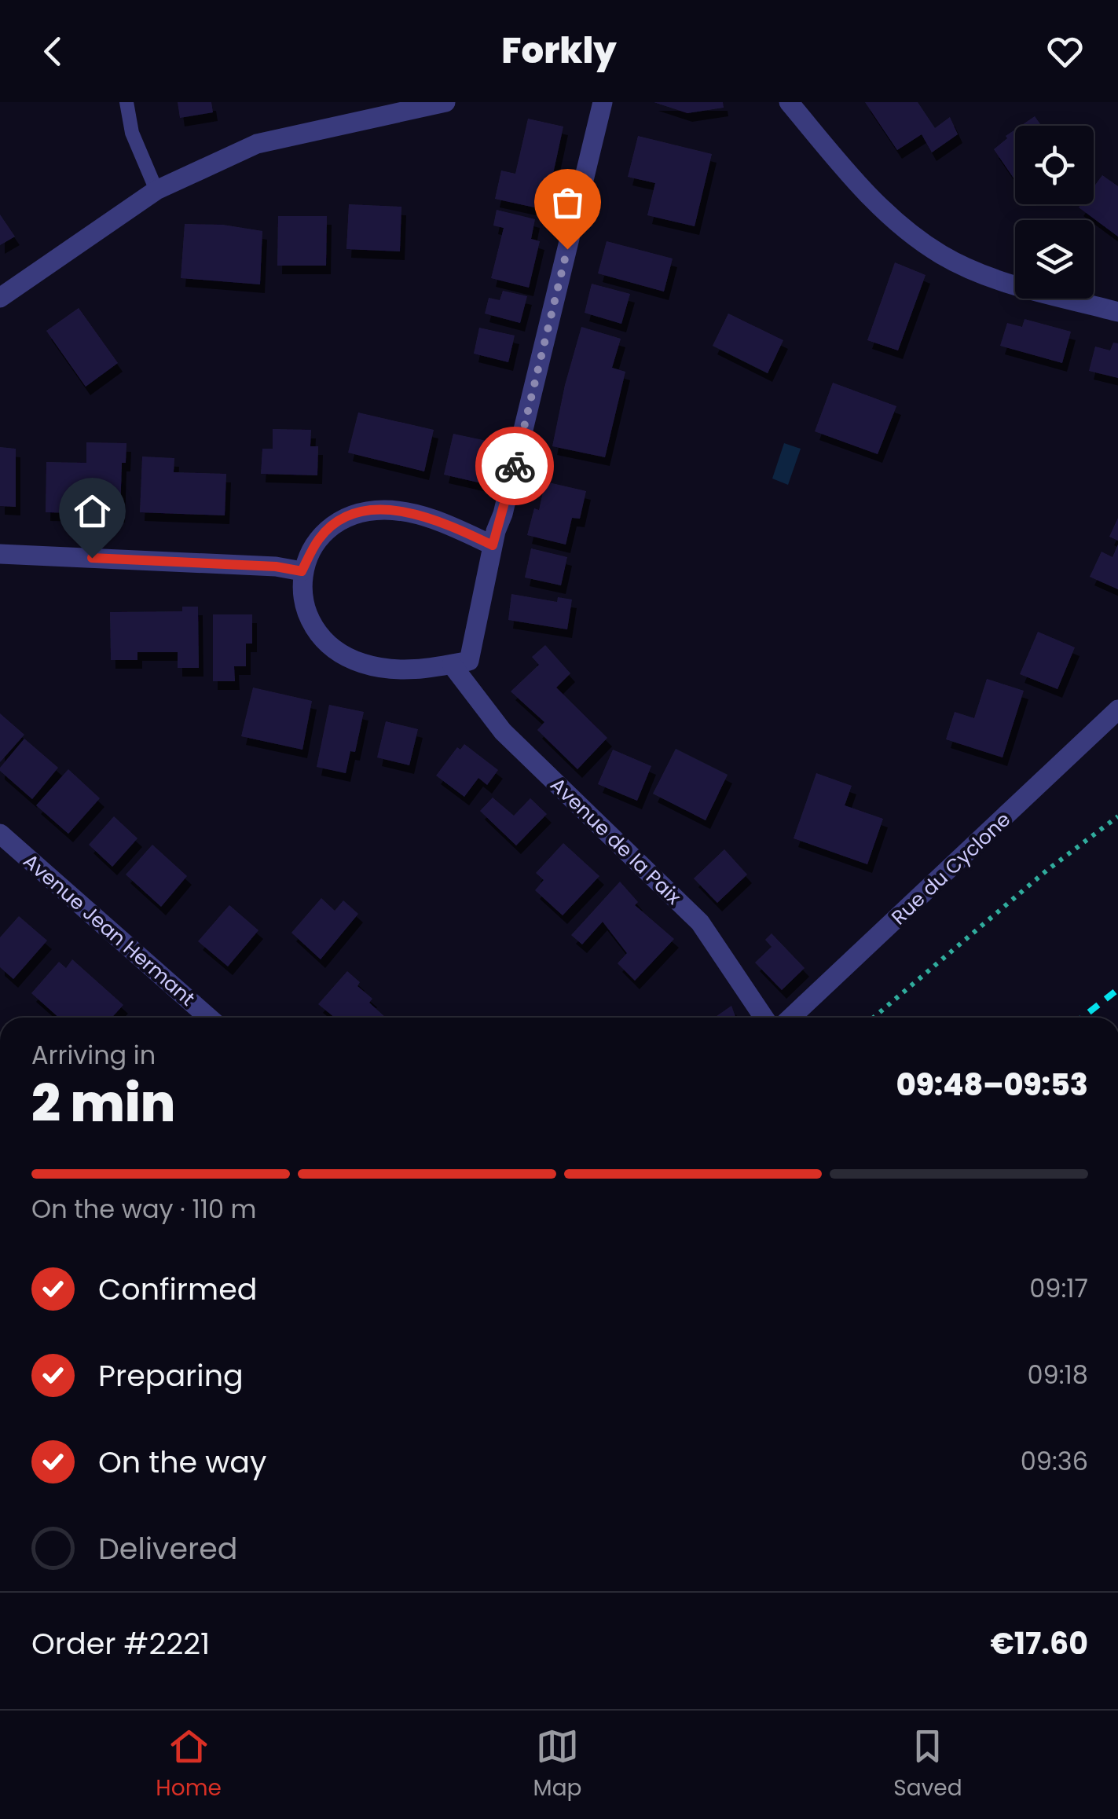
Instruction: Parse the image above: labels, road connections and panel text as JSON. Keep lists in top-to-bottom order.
{
  "streets": {
    "street": ["Avenue de la Paix", "Rue du Cyclone", "Avenue Jean Hermant"]
  },
  "page": {
    "header": "Forkly",
    "heading": ["2 min", "Arriving in", "09:48–09:53"],
    "panel": ["Order #2221", "€17.60"],
    "bar": "On the way · 110 m",
    "list": [
      ["Confirmed", "09:17"],
      ["Preparing", "09:18"],
      ["On the way", "09:36"],
      "Delivered"
    ],
    "tabs": ["Home", "Map", "Saved"]
  }
}
